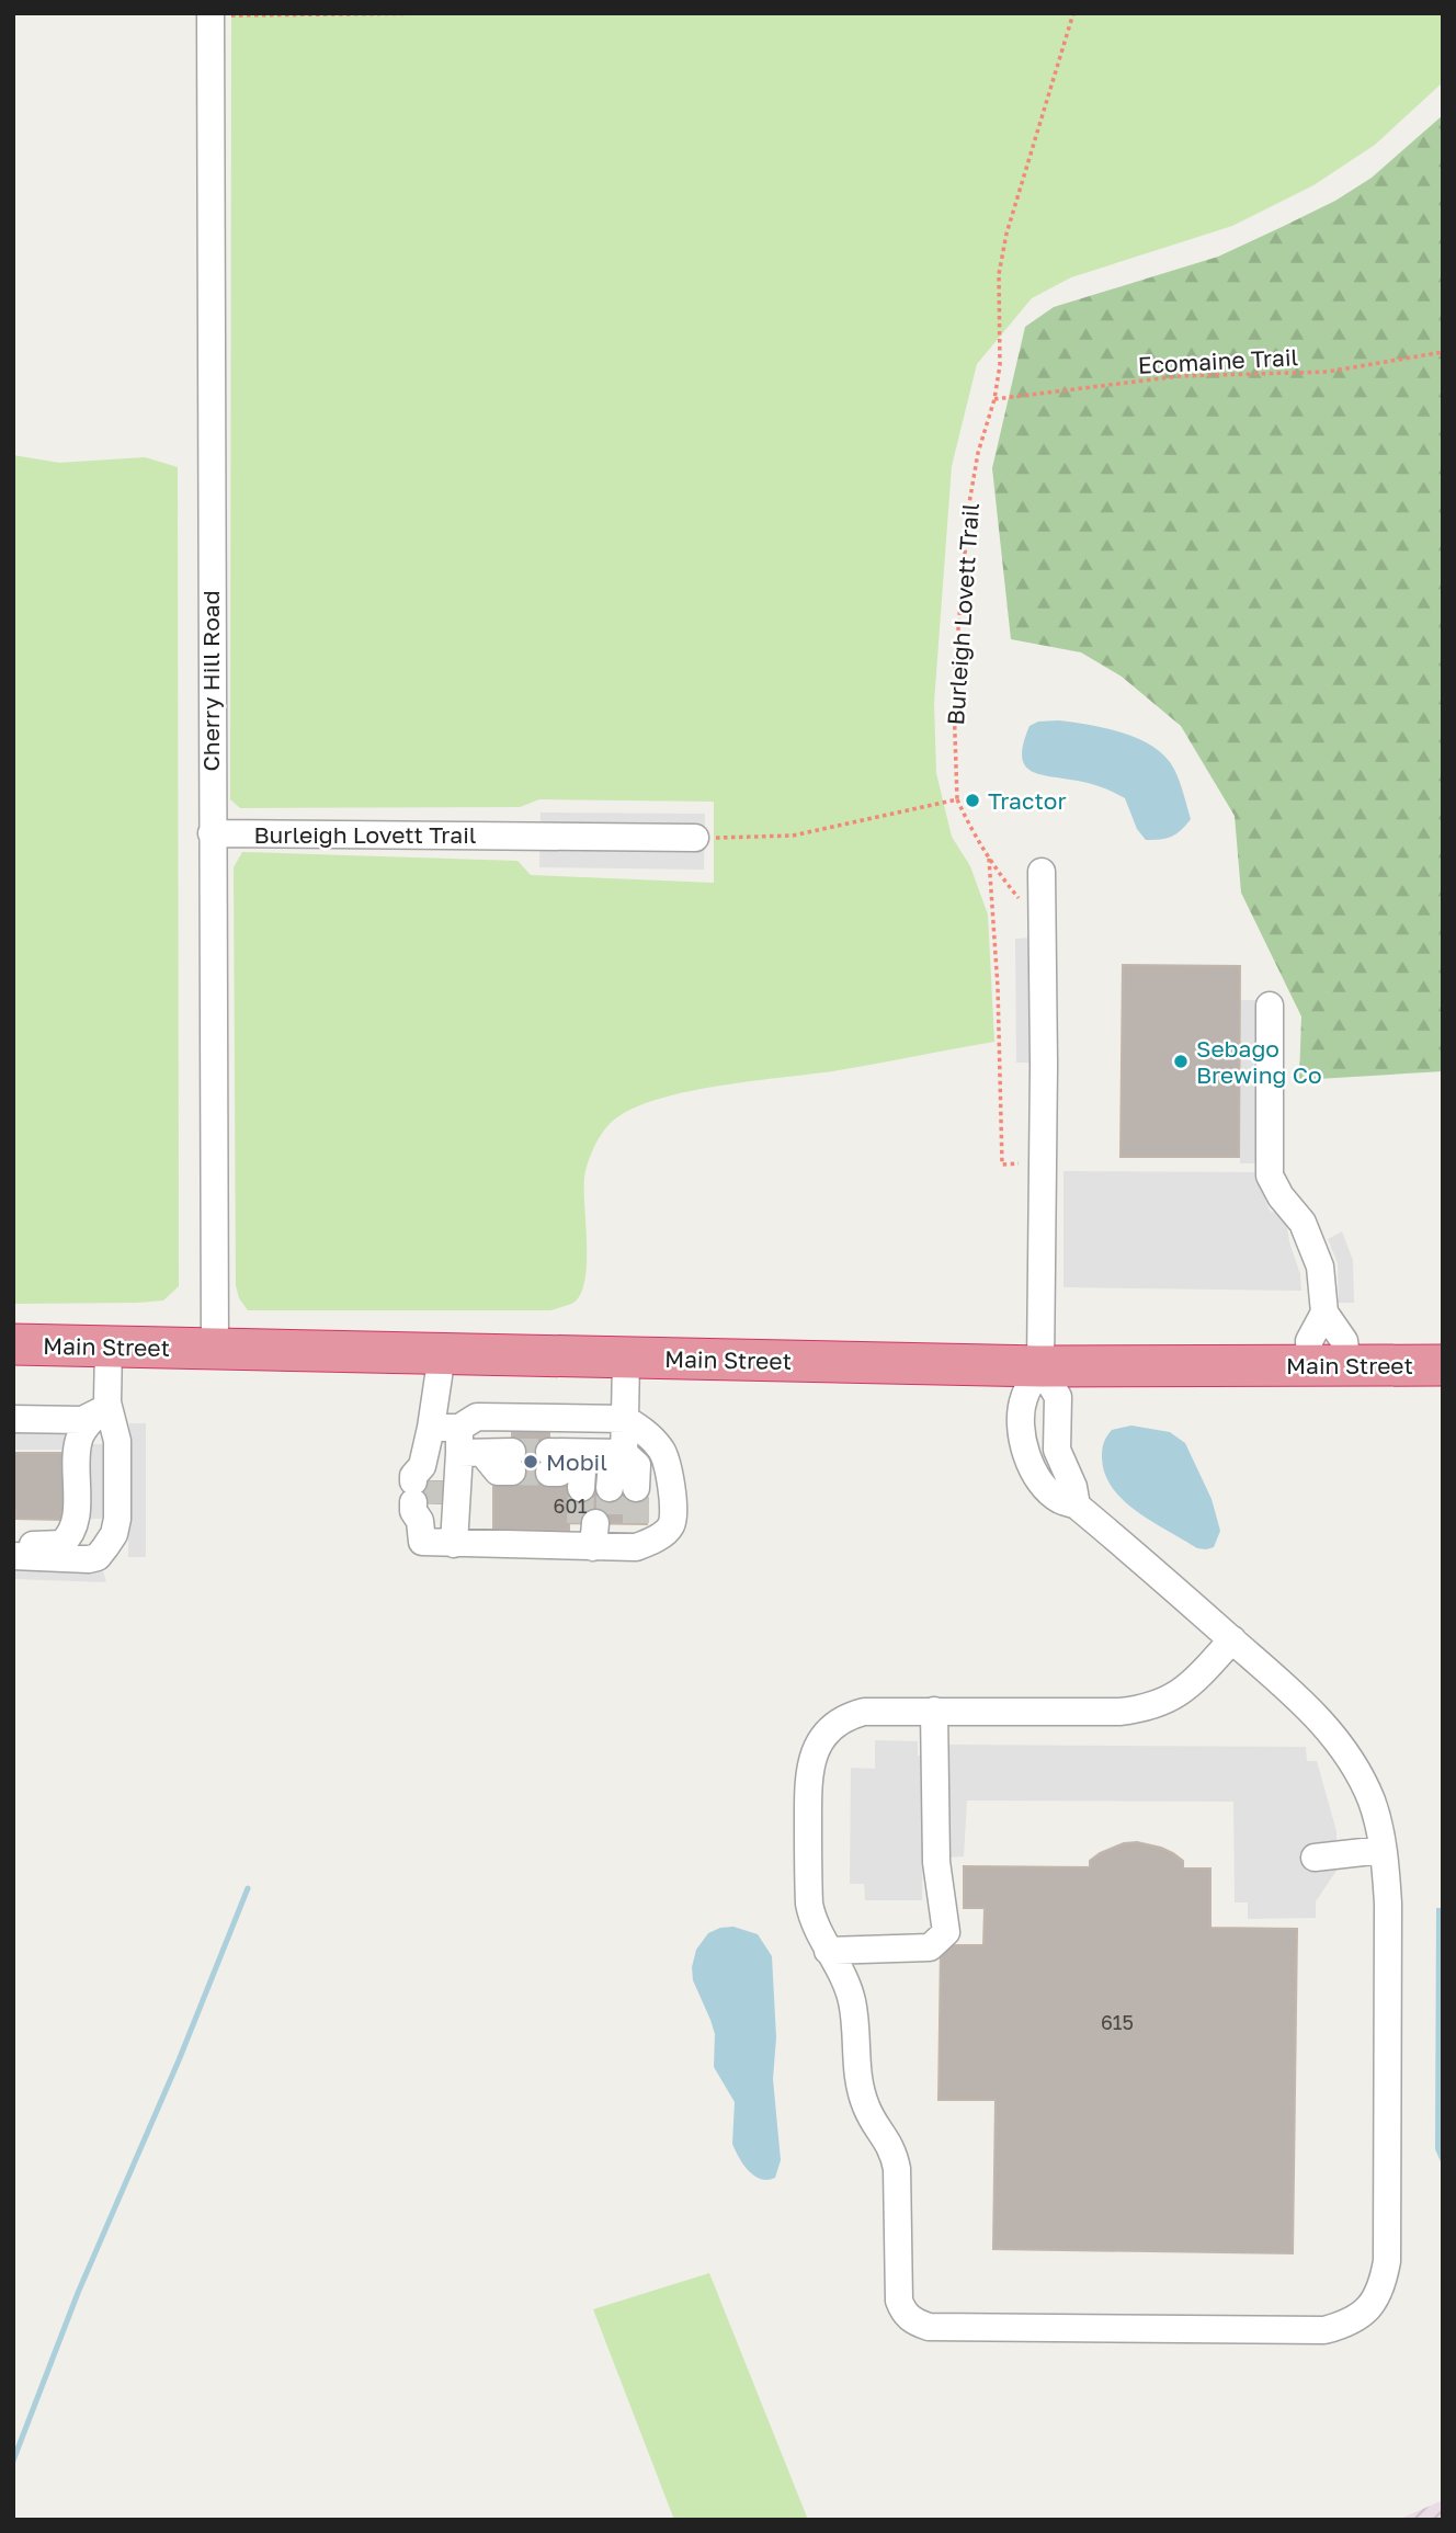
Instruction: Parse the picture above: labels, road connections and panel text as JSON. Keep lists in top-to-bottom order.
{
  "streets": {
    "highway": ["Main Street"],
    "street": ["Burleigh Lovett Trail", "Cherry Hill Road"],
    "path": ["Ecomaine Trail"]
  },
  "crossings": [
    ["Ecomaine Trail", "Burleigh Lovett Trail"],
    ["Burleigh Lovett Trail", "Cherry Hill Road"],
    ["Cherry Hill Road", "Main Street"]
  ],
  "places": ["Tractor", "Sebago Brewing Co", "Mobil"],
  "house_numbers": ["601", "615"]
}
